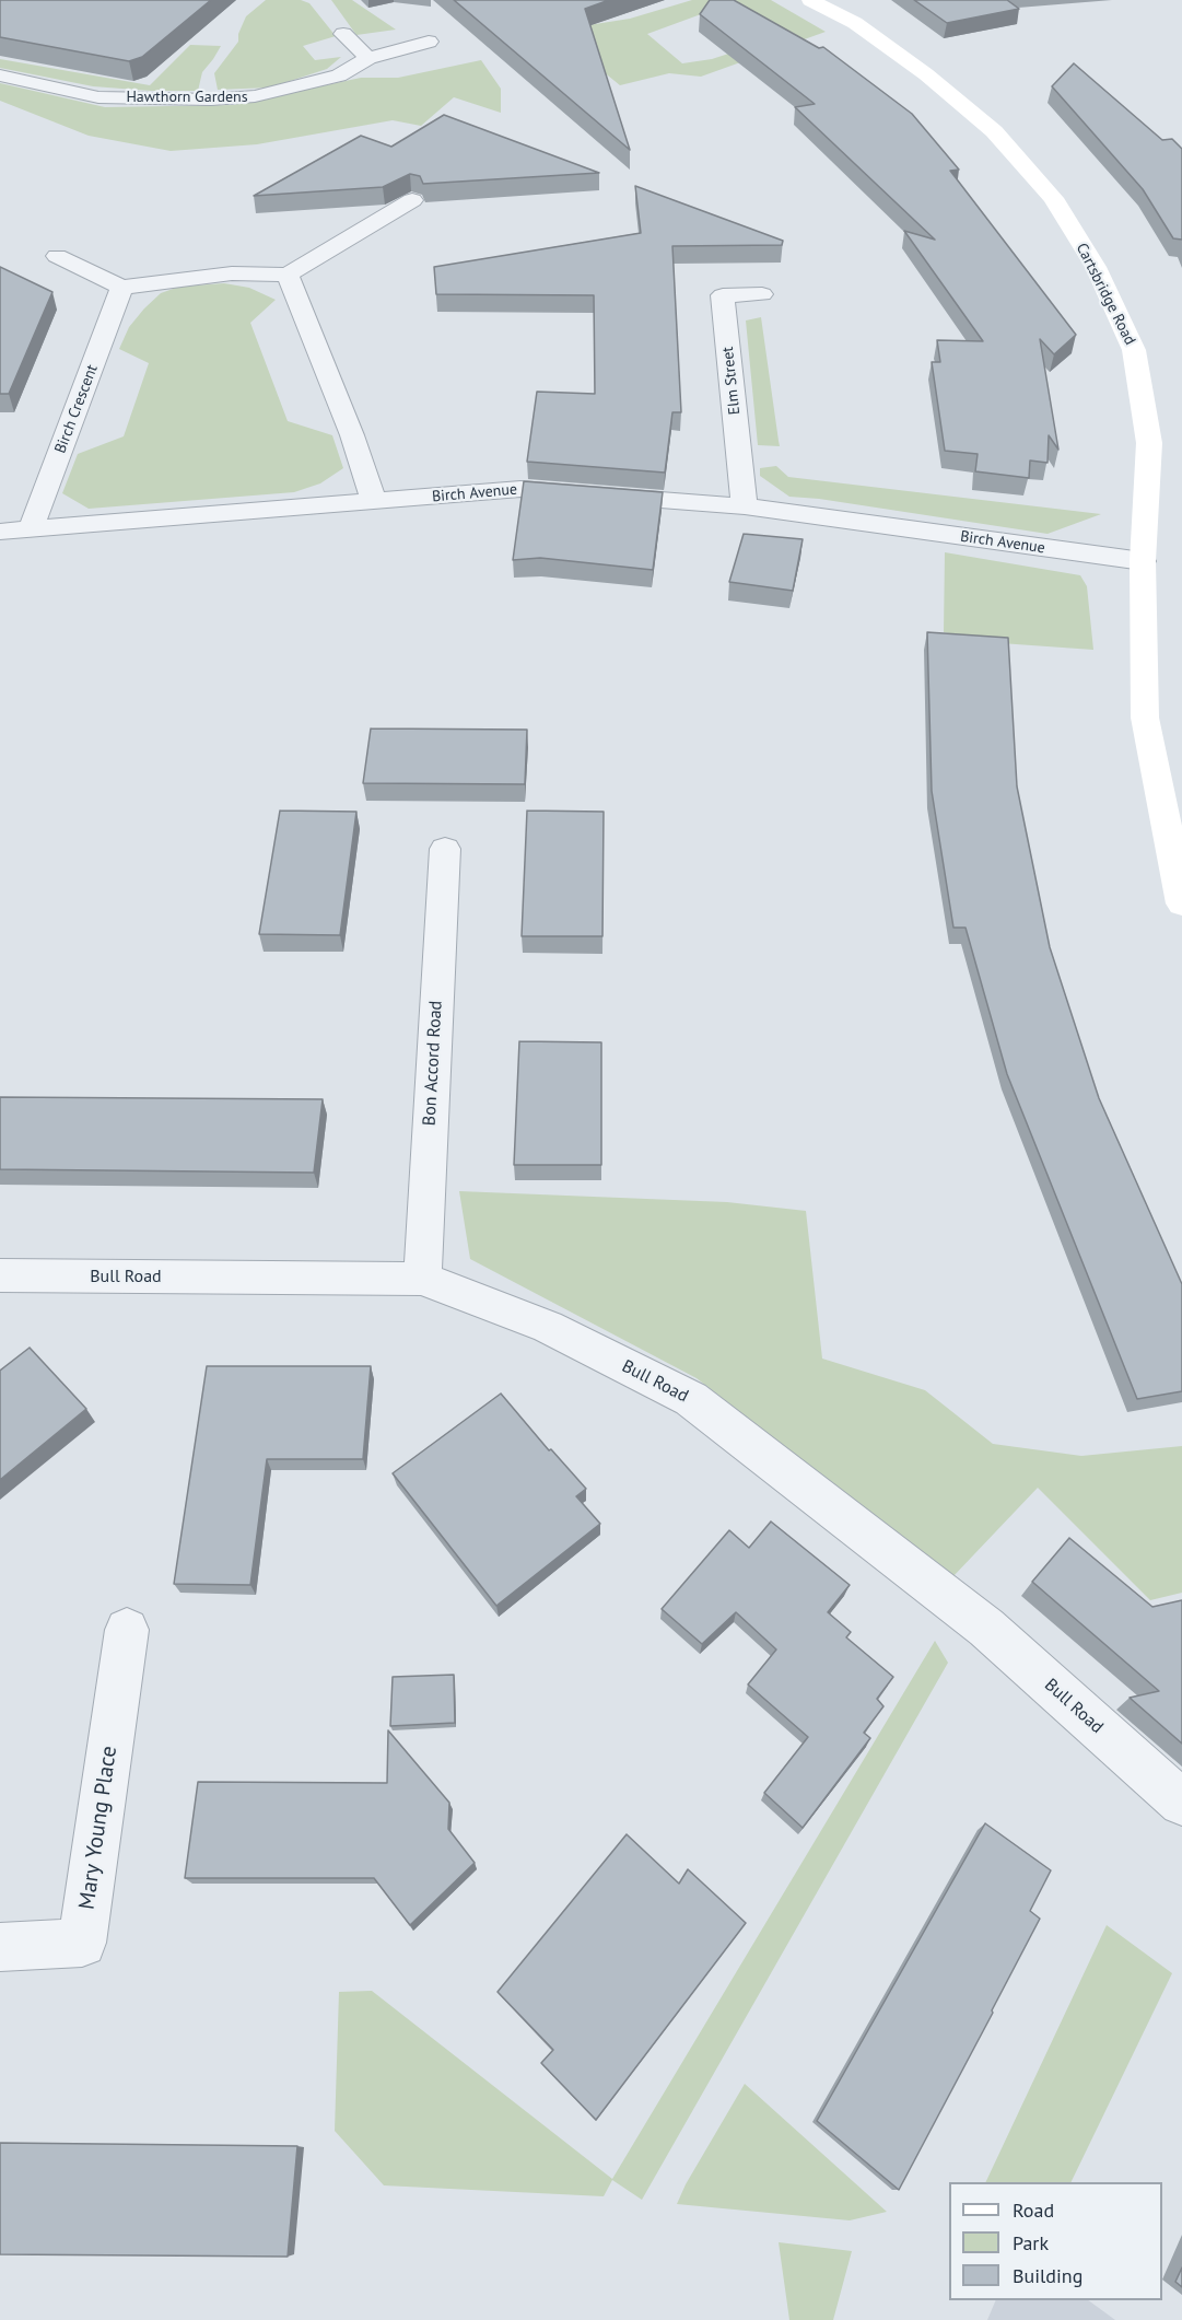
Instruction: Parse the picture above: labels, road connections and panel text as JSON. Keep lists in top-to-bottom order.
{
  "streets": {
    "street": [
      "Hawthorn Gardens",
      "Cartsbridge Road",
      "Elm Street",
      "Birch Crescent",
      "Birch Avenue",
      "Bon Accord Road",
      "Bull Road",
      "Mary Young Place"
    ]
  },
  "crossings": [
    ["Cartsbridge Road", "Birch Avenue"],
    ["Elm Street", "Birch Avenue"],
    ["Birch Crescent", "Birch Avenue"],
    ["Bon Accord Road", "Bull Road"]
  ],
  "legend": ["Road", "Park", "Building"]
}
